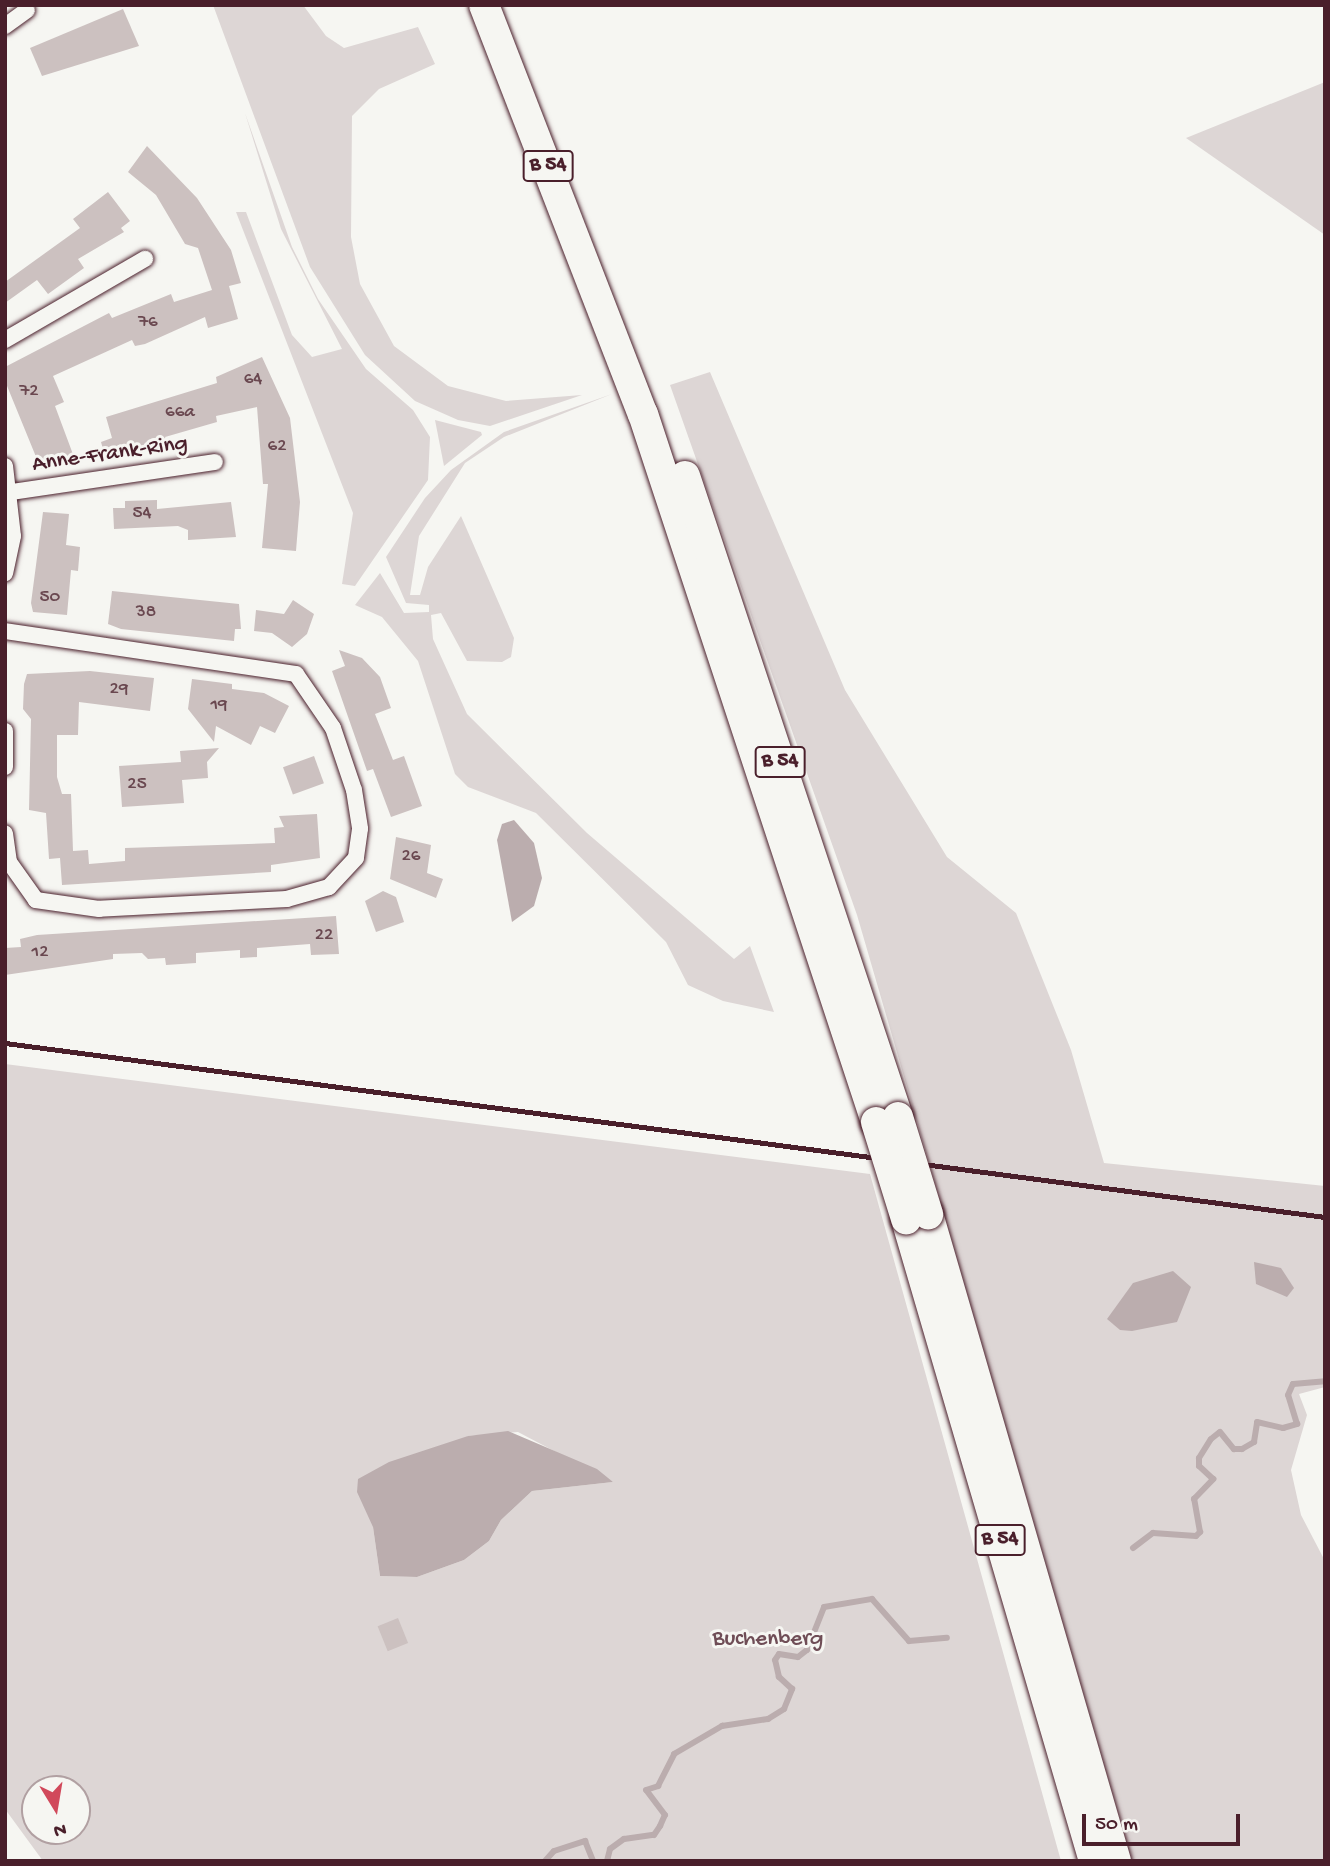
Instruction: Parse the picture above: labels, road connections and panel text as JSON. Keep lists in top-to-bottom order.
{
  "streets": {
    "highway": ["B 54"],
    "street": ["Anne-Frank-Ring"]
  },
  "parks": ["Buchenberg"],
  "house_numbers": [
    "76",
    "64",
    "72",
    "66a",
    "62",
    "54",
    "50",
    "38",
    "29",
    "19",
    "25",
    "26",
    "22",
    "12"
  ],
  "scale_bar": "50 m",
  "north": "bottom"
}
